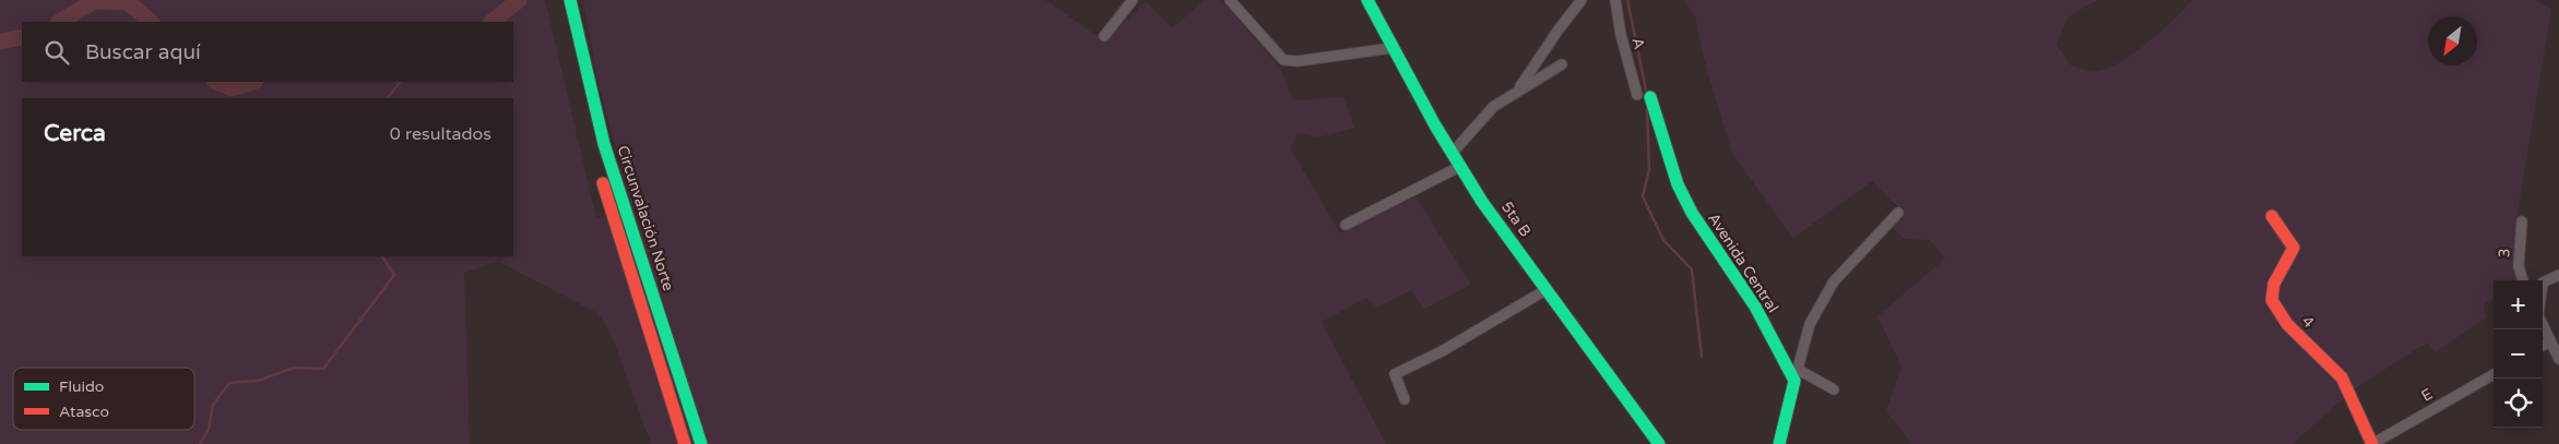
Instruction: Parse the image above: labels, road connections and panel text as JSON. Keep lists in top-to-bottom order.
{
  "streets": {
    "main road": [
      "Circunvalación Norte",
      "5ta B",
      "Avenida Central",
      "4"
    ],
    "street": ["A", "3", "E"]
  },
  "crossings": [
    ["4", "E"]
  ],
  "legend": ["Fluido", "Atasco"],
  "north": "bottom left",
  "page": {
    "search": "Buscar aquí",
    "heading": ["Cerca", "0 resultados"],
    "map_buttons": ["+", "−"]
  }
}
